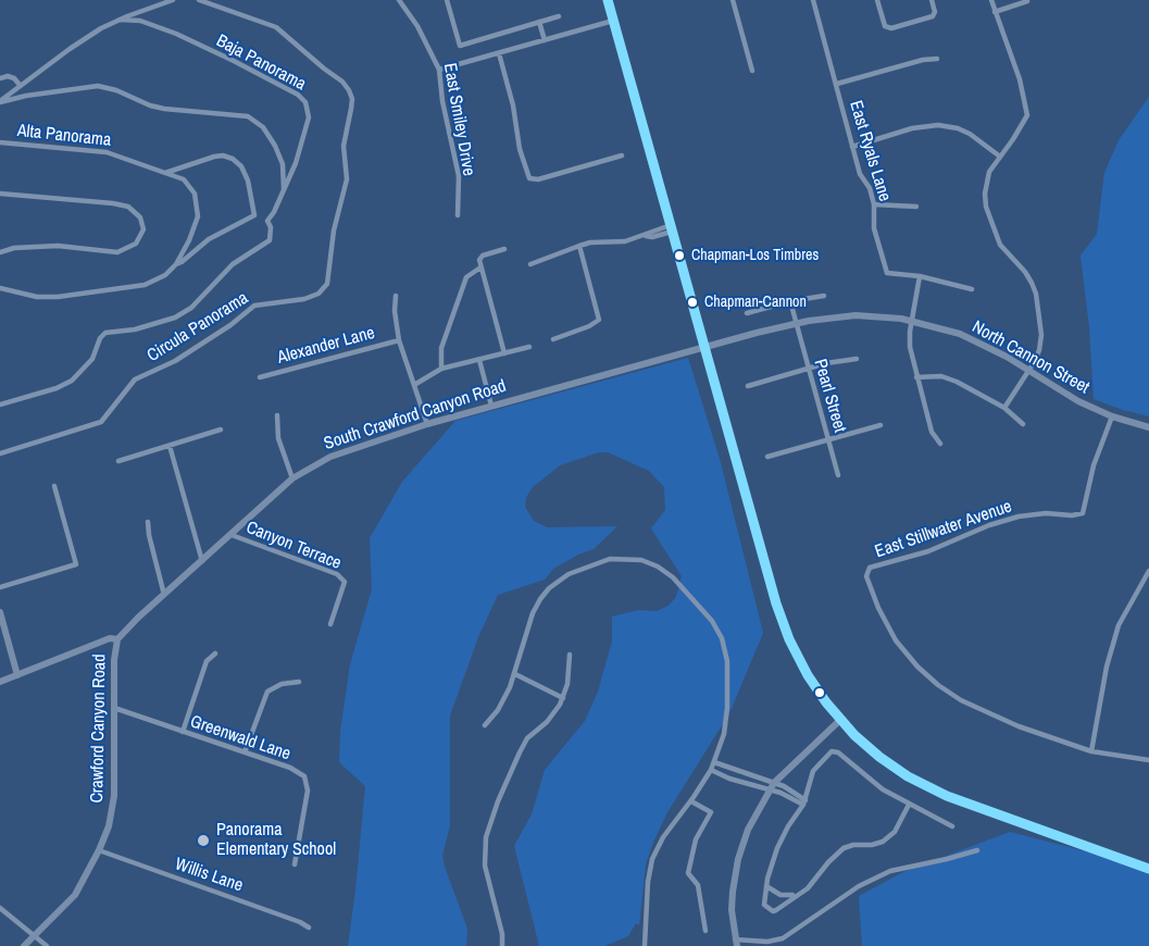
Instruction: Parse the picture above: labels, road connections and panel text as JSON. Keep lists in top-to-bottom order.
{
  "streets": {
    "main road": ["North Cannon Street", "South Crawford Canyon Road", "Crawford Canyon Road"],
    "street": [
      "Baja Panorama",
      "East Smiley Drive",
      "Alta Panorama",
      "East Ryals Lane",
      "Circula Panorama",
      "Alexander Lane",
      "Pearl Street",
      "East Stillwater Avenue",
      "Canyon Terrace",
      "Greenwald Lane",
      "Willis Lane"
    ]
  },
  "crossings": [
    ["North Cannon Street", "Pearl Street"],
    ["North Cannon Street", "South Crawford Canyon Road"],
    ["North Cannon Street", "East Stillwater Avenue"],
    ["South Crawford Canyon Road", "Canyon Terrace"],
    ["South Crawford Canyon Road", "Crawford Canyon Road"],
    ["Crawford Canyon Road", "Greenwald Lane"],
    ["Crawford Canyon Road", "Willis Lane"]
  ],
  "places": ["Chapman-Los Timbres", "Chapman-Cannon", "Panorama Elementary School"]
}
